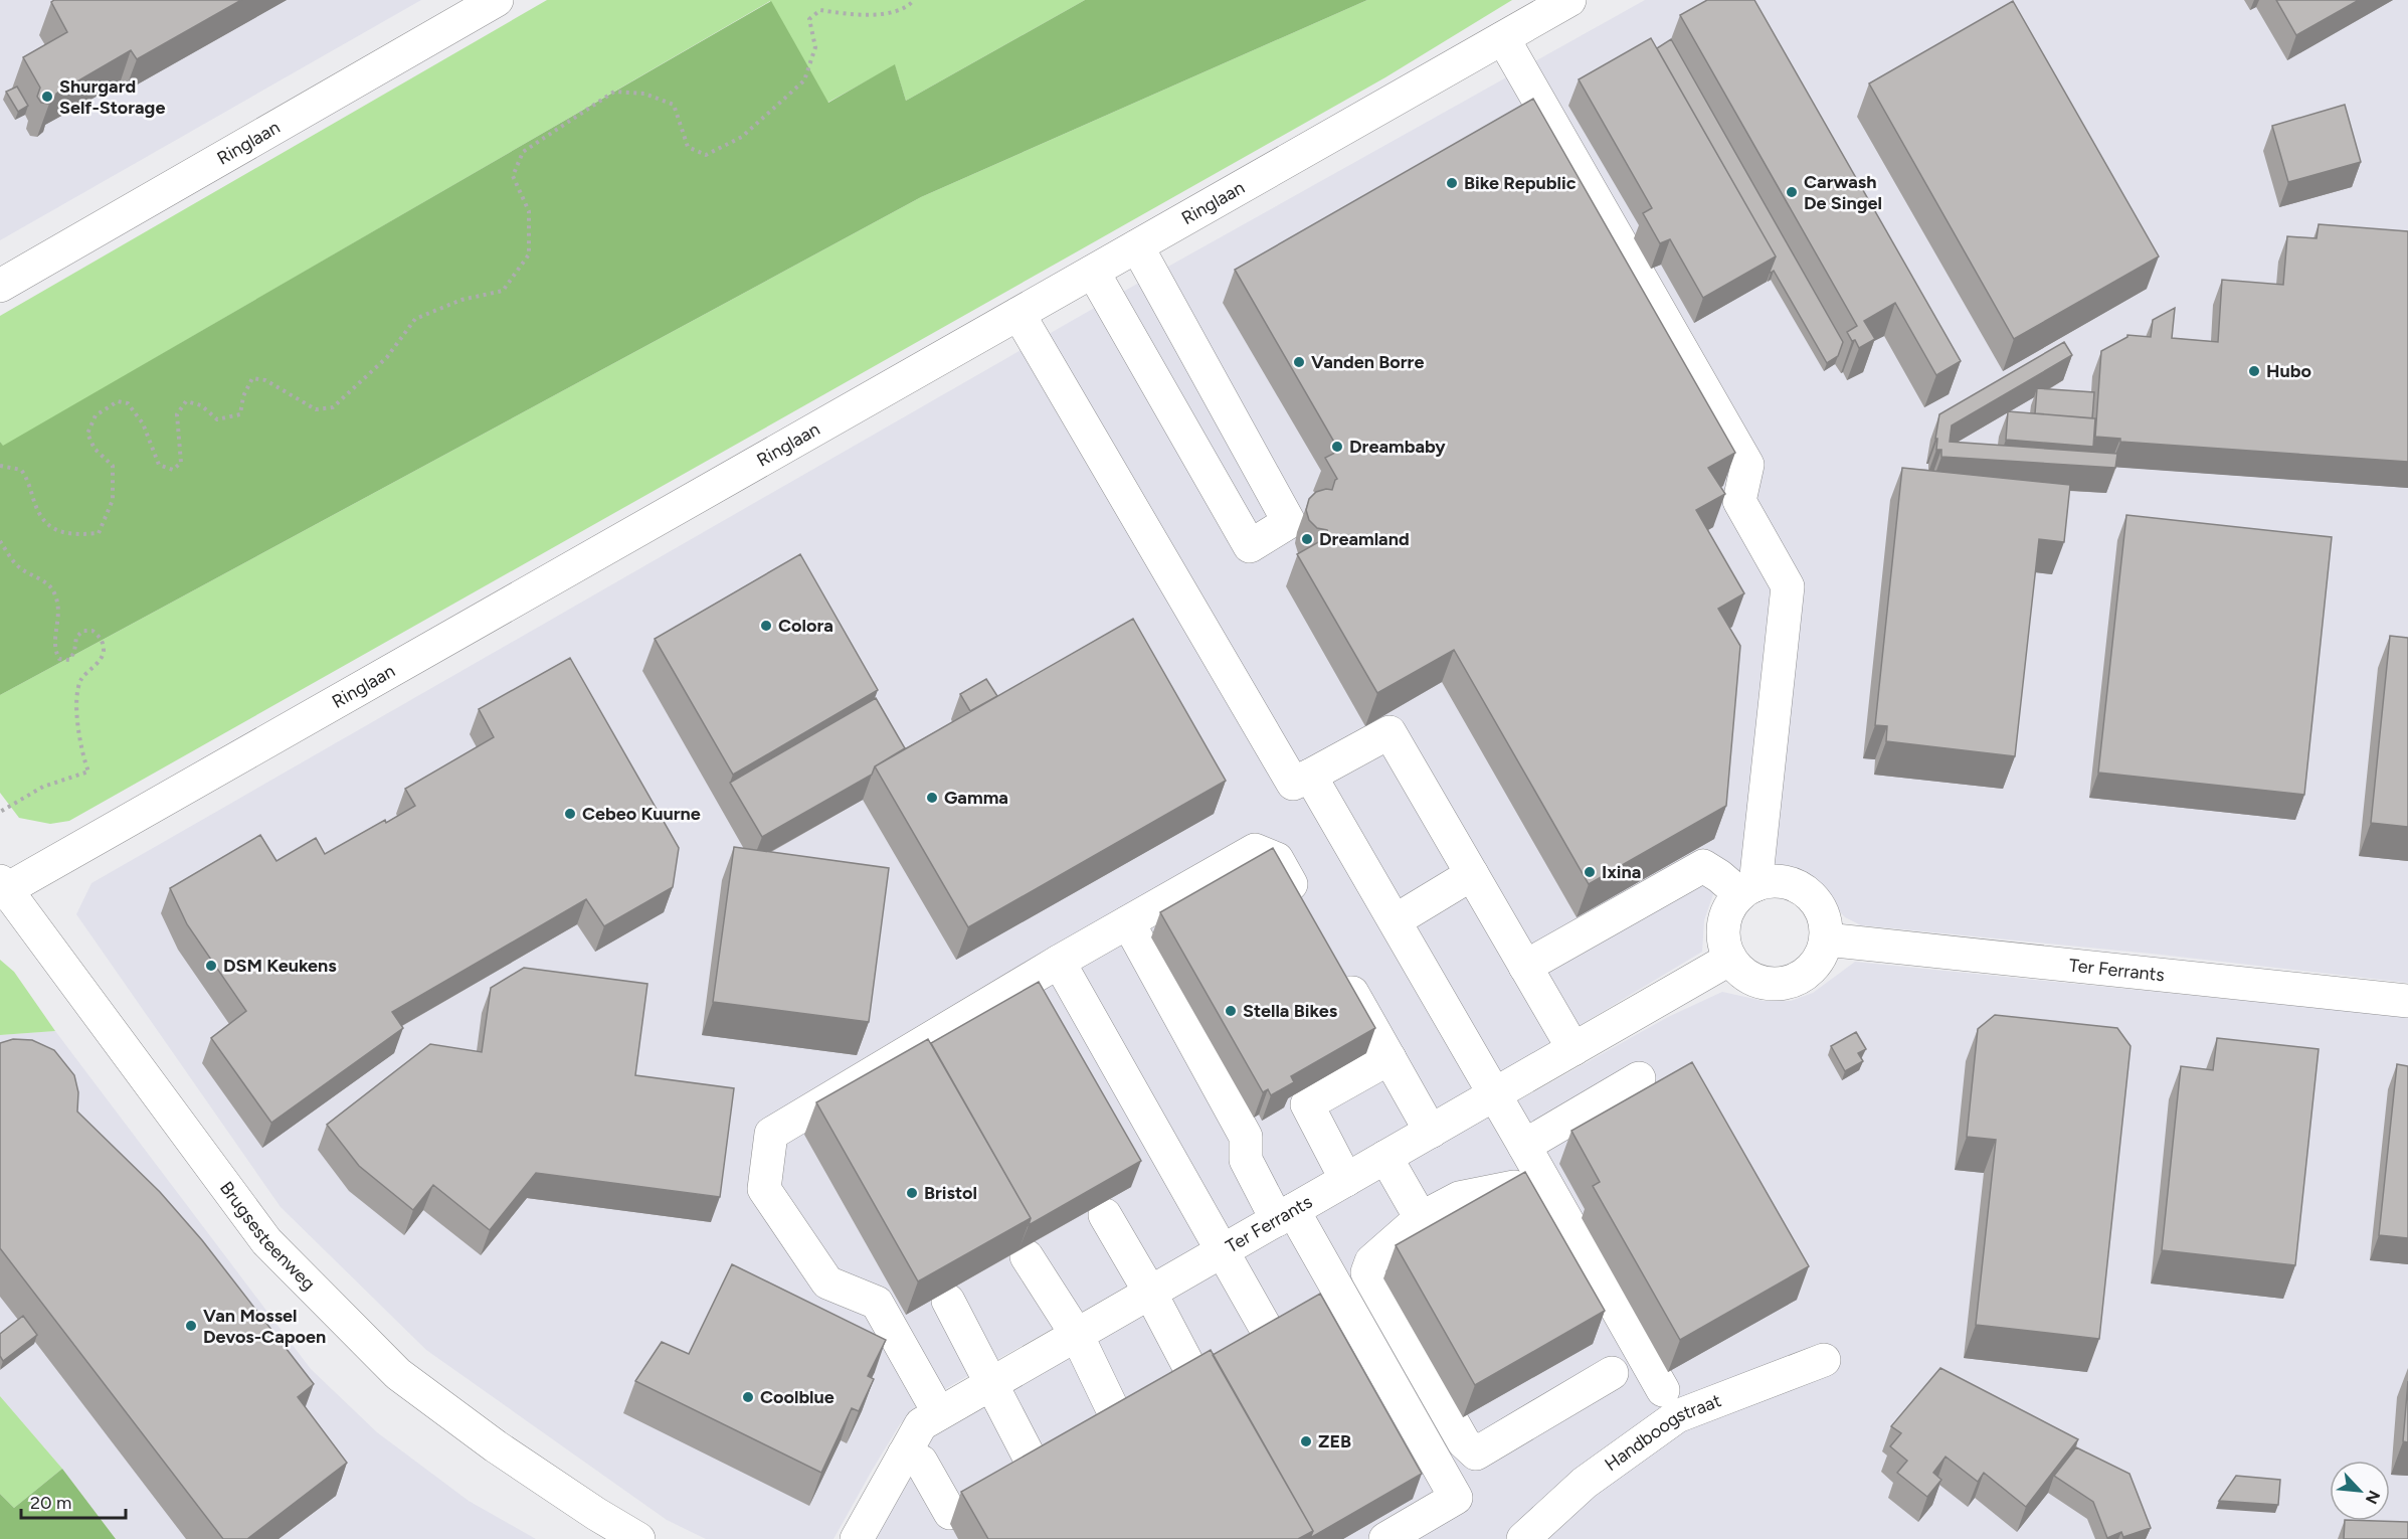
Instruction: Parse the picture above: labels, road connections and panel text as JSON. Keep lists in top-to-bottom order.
{
  "streets": {
    "main road": [
      "Ringlaan",
      "Ter Ferrants",
      "Brugsesteenweg",
      "Handboogstraat"
    ]
  },
  "crossings": [
    ["Ringlaan", "Brugsesteenweg"]
  ],
  "places": [
    "Shurgard Self-Storage",
    "Bike Republic",
    "Carwash De Singel",
    "Vanden Borre",
    "Hubo",
    "Dreambaby",
    "Dreamland",
    "Colora",
    "Gamma",
    "Cebeo Kuurne",
    "Ixina",
    "DSM Keukens",
    "Stella Bikes",
    "Bristol",
    "Van Mossel Devos-Capoen",
    "Coolblue",
    "ZEB"
  ],
  "scale_bar": "20 m",
  "north": "bottom right"
}
